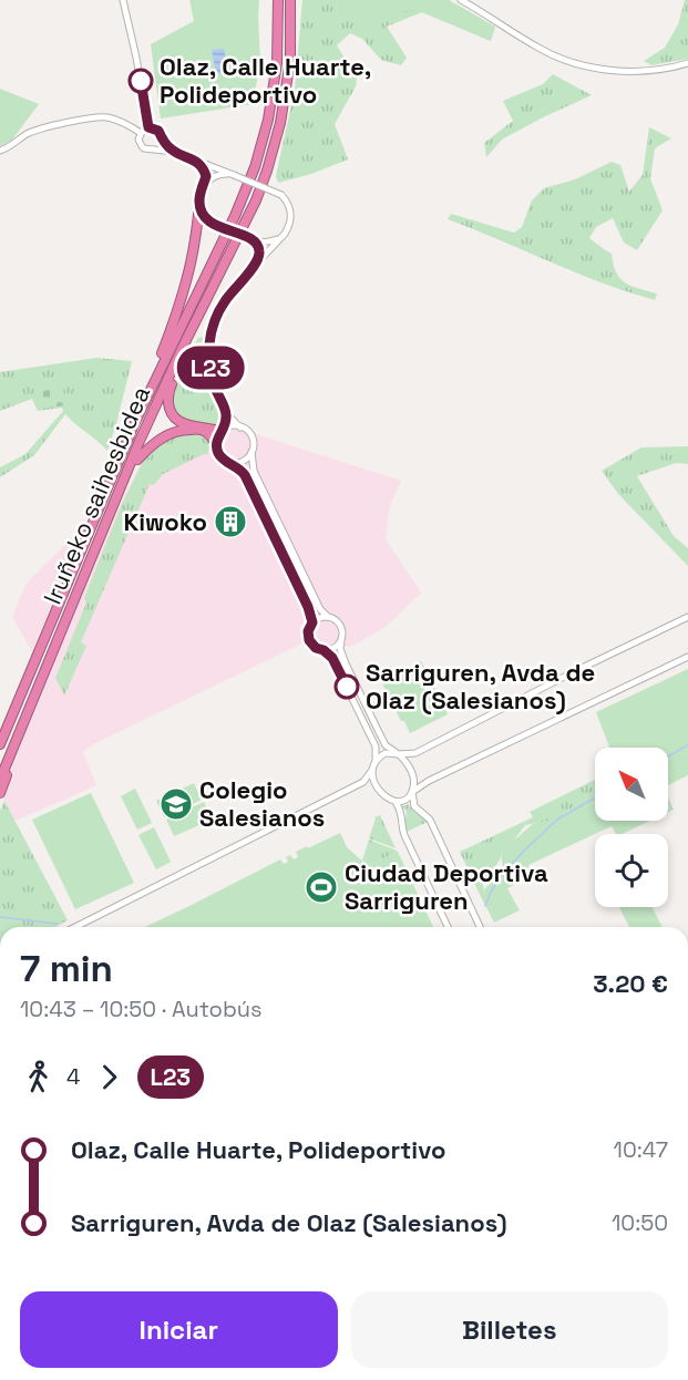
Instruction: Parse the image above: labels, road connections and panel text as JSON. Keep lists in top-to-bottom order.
{
  "streets": {
    "highway": ["Iruñeko saihesbidea"]
  },
  "places": {
    "other": ["Olaz, Calle Huarte, Polideportivo", "Sarriguren, Avda de Olaz (Salesianos)"],
    "building": ["Kiwoko"],
    "school or university": ["Colegio Salesianos"],
    "sports": ["Ciudad Deportiva Sarriguren"]
  },
  "lines": ["bus line L23"],
  "north": "top left",
  "page": {
    "on_map": "L23",
    "heading": ["7 min", "10:43 – 10:50 · Autobús", "3.20 €"],
    "legs": ["4", "L23"],
    "list": [
      {
        "name": "Olaz, Calle Huarte, Polideportivo",
        "value": "10:47"
      },
      {
        "name": "Sarriguren, Avda de Olaz (Salesianos)",
        "value": "10:50"
      }
    ],
    "buttons": ["Iniciar", "Billetes"]
  }
}
